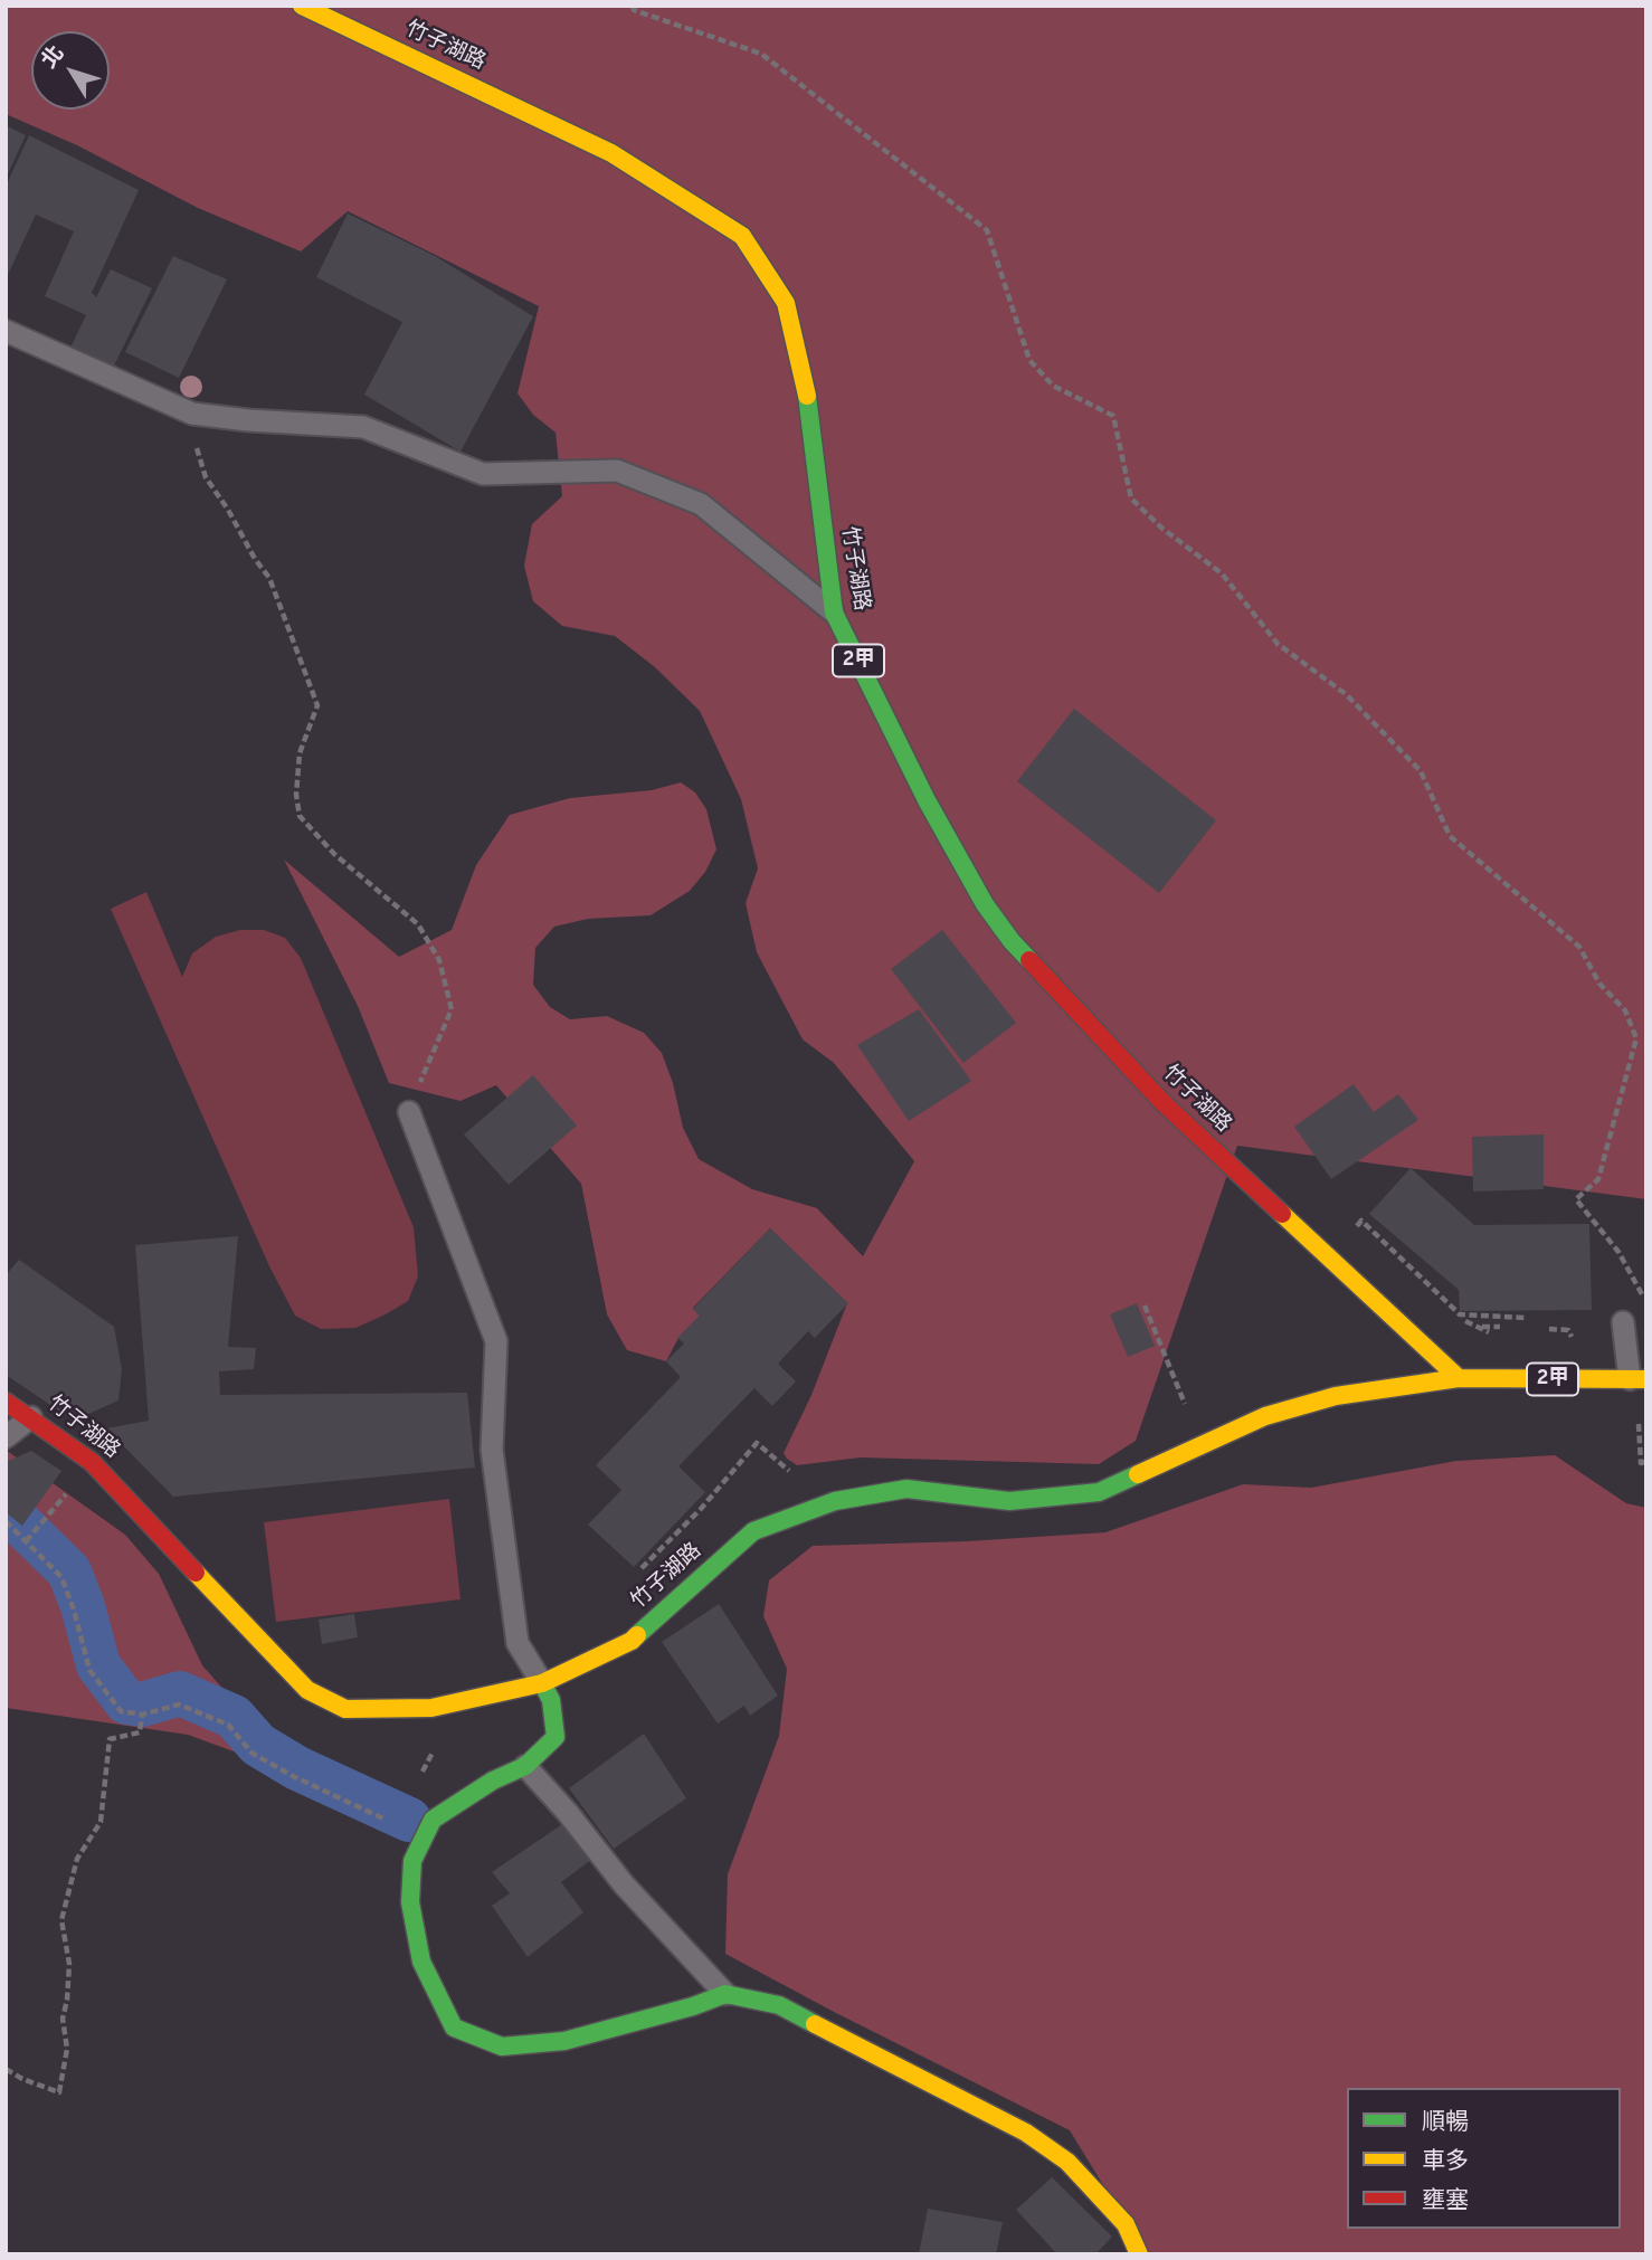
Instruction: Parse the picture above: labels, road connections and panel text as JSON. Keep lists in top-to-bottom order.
{
  "streets": {
    "street": ["竹子湖路", "2甲"]
  },
  "legend": ["順暢", "車多", "壅塞"],
  "north": "top left"
}
